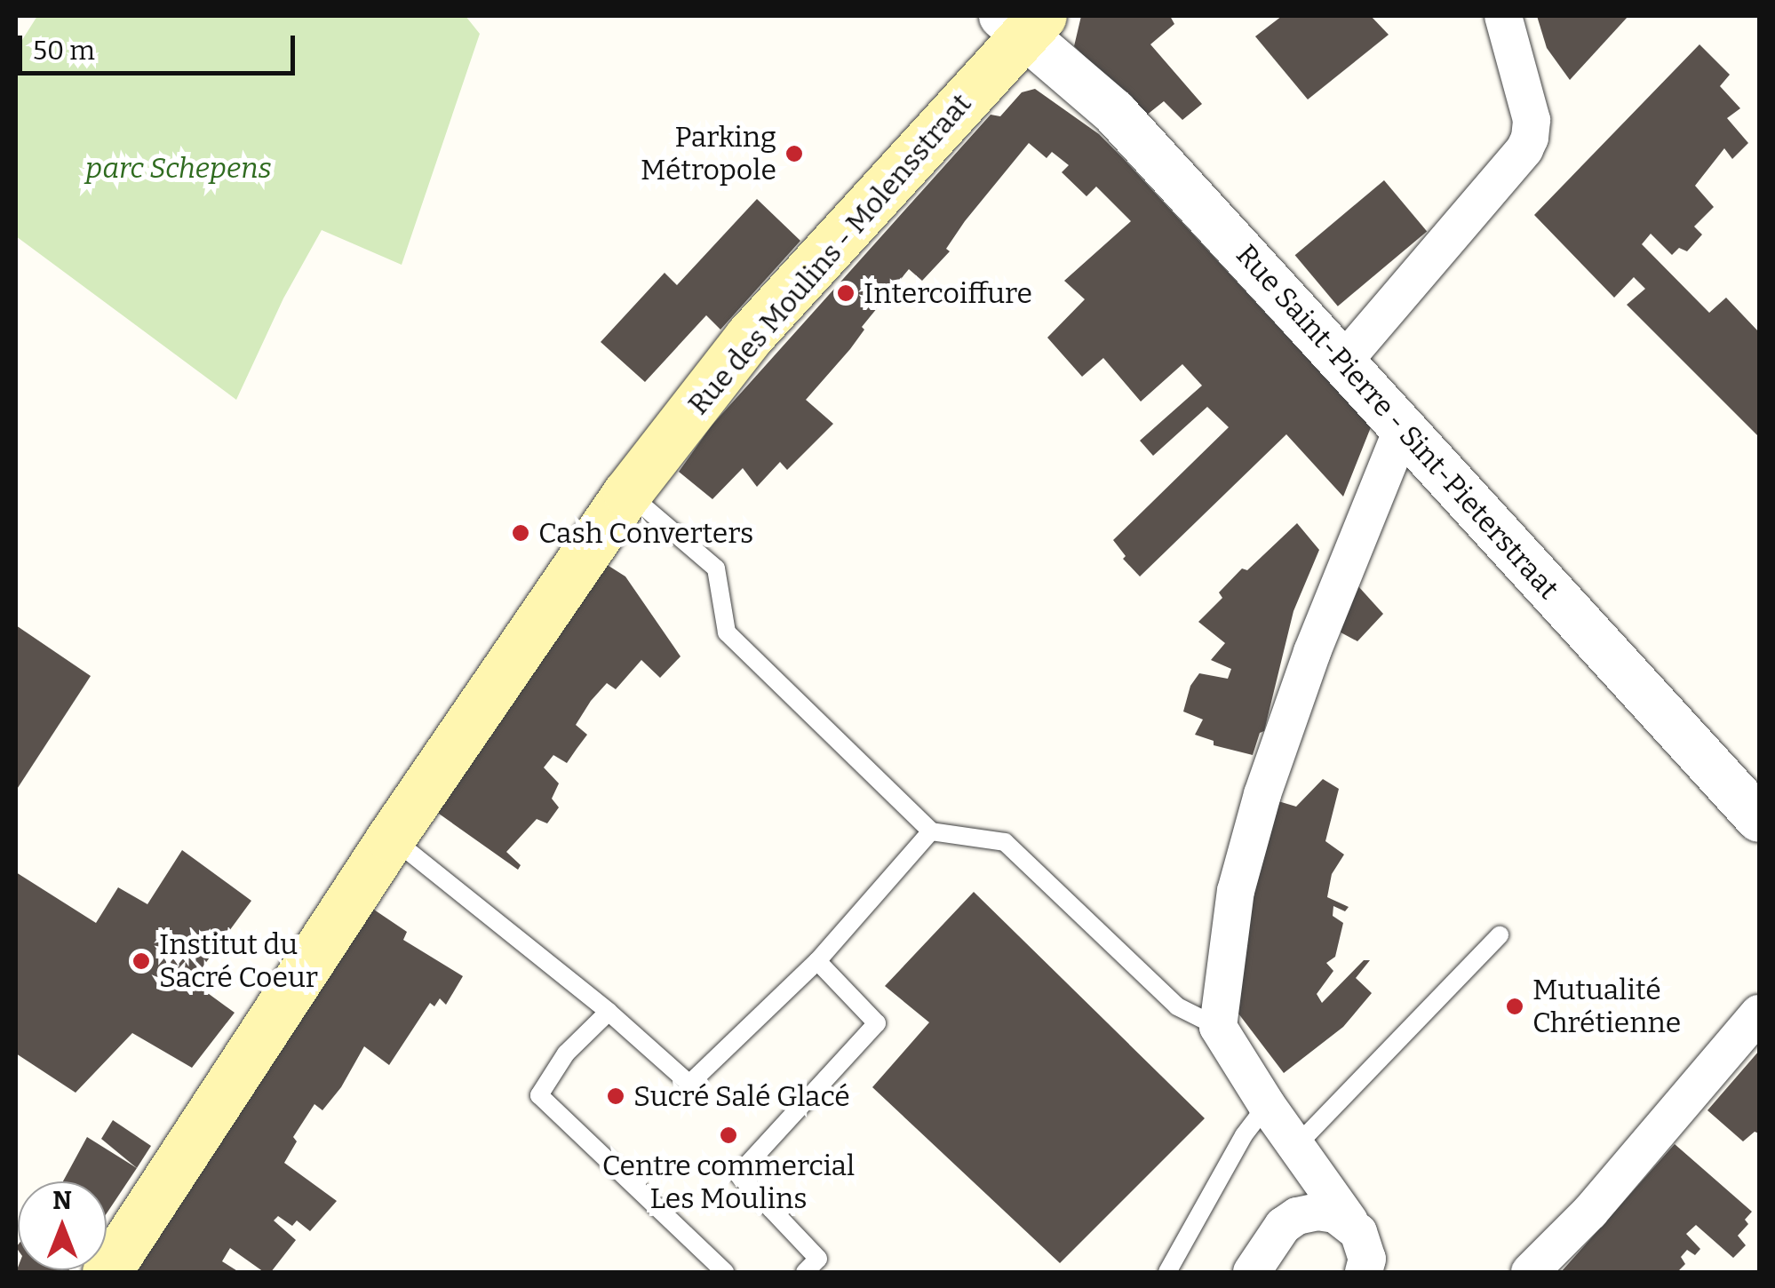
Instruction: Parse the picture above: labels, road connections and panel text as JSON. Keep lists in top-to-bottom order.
{
  "streets": {
    "main road": ["Rue des Moulins - Molensstraat"],
    "street": ["Rue Saint-Pierre - Sint-Pieterstraat"]
  },
  "crossings": [
    ["Rue des Moulins - Molensstraat", "Rue Saint-Pierre - Sint-Pieterstraat"]
  ],
  "parks": ["parc Schepens"],
  "places": [
    "Parking Métropole",
    "Intercoiffure",
    "Cash Converters",
    "Institut du Sacré Coeur",
    "Mutualité Chrétienne",
    "Sucré Salé Glacé",
    "Centre commercial Les Moulins"
  ],
  "scale_bar": "50 m",
  "north": "top"
}
